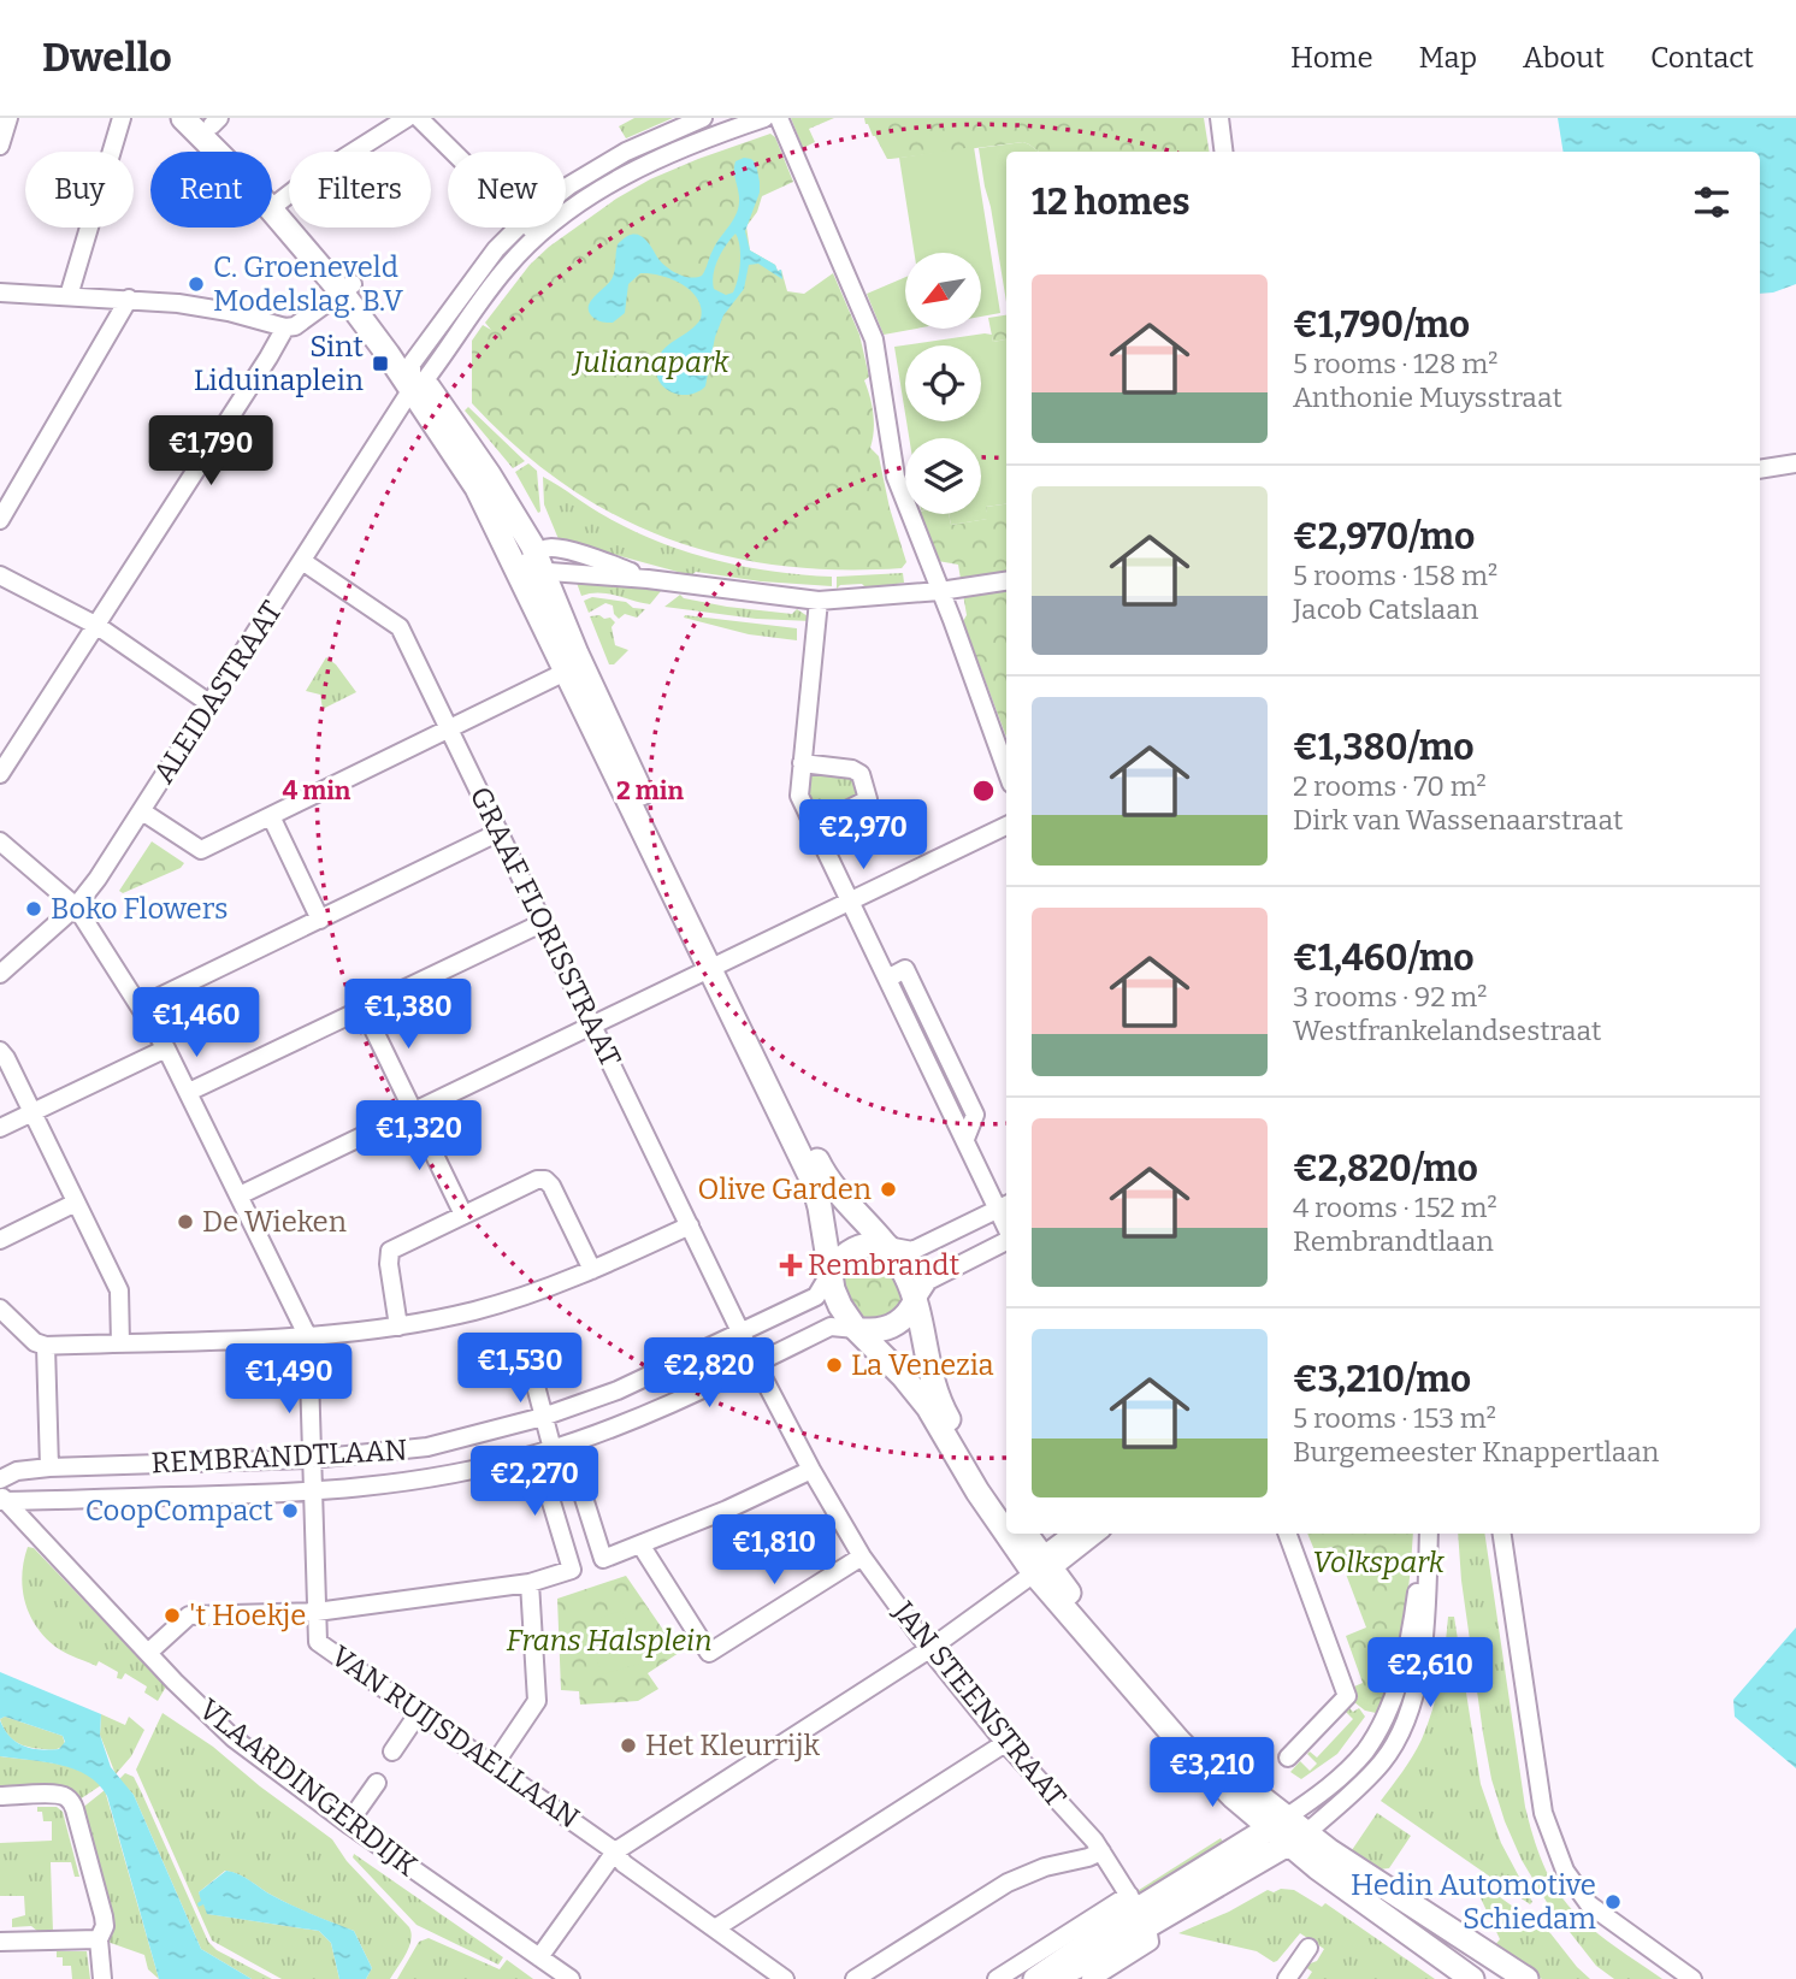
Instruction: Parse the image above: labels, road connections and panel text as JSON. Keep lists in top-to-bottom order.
{
  "streets": {
    "street": [
      "ALEIDASTRAAT",
      "GRAAF FLORISSTRAAT",
      "REMBRANDTLAAN",
      "JAN STEENSTRAAT",
      "VAN RUIJSDAELLAAN",
      "VLAARDINGERDIJK"
    ]
  },
  "crossings": [
    ["ALEIDASTRAAT", "GRAAF FLORISSTRAAT"],
    ["GRAAF FLORISSTRAAT", "REMBRANDTLAAN"],
    ["REMBRANDTLAAN", "JAN STEENSTRAAT"],
    ["REMBRANDTLAAN", "VLAARDINGERDIJK"]
  ],
  "parks": ["Julianapark", "Volkspark", "Frans Halsplein"],
  "places": {
    "other": [
      "C. Groeneveld Modelslag. B.V",
      "Boko Flowers",
      "Olive Garden",
      "De Wieken",
      "La Venezia",
      "CoopCompact",
      "'t Hoekje",
      "Het Kleurrijk",
      "Hedin Automotive Schiedam"
    ],
    "transit": ["Sint Liduinaplein"],
    "health": ["Rembrandt"]
  },
  "north": "bottom left",
  "page": {
    "header": "Dwello",
    "nav": [
      "Home",
      "Map",
      "About",
      "Contact"
    ],
    "chip": [
      "Buy",
      "Rent",
      "Filters",
      "New"
    ],
    "heading": "12 homes",
    "list": [
      {
        "name": "€1,790/mo",
        "note": "5 rooms · 128 m² · Anthonie Muysstraat"
      },
      {
        "name": "€2,970/mo",
        "note": "5 rooms · 158 m² · Jacob Catslaan"
      },
      {
        "name": "€1,380/mo",
        "note": "2 rooms · 70 m² · Dirk van Wassenaarstraat"
      },
      {
        "name": "€1,460/mo",
        "note": "3 rooms · 92 m² · Westfrankelandsestraat"
      },
      {
        "name": "€2,820/mo",
        "note": "4 rooms · 152 m² · Rembrandtlaan"
      },
      {
        "name": "€3,210/mo",
        "note": "5 rooms · 153 m² · Burgemeester Knappertlaan"
      }
    ],
    "price": [
      "€1,790",
      "€2,970",
      "€1,380",
      "€1,460",
      "€1,320",
      "€1,530",
      "€2,820",
      "€1,490",
      "€2,270",
      "€1,810",
      "€2,610",
      "€3,210"
    ]
  },
  "rings": ["2 min", "4 min"]
}
